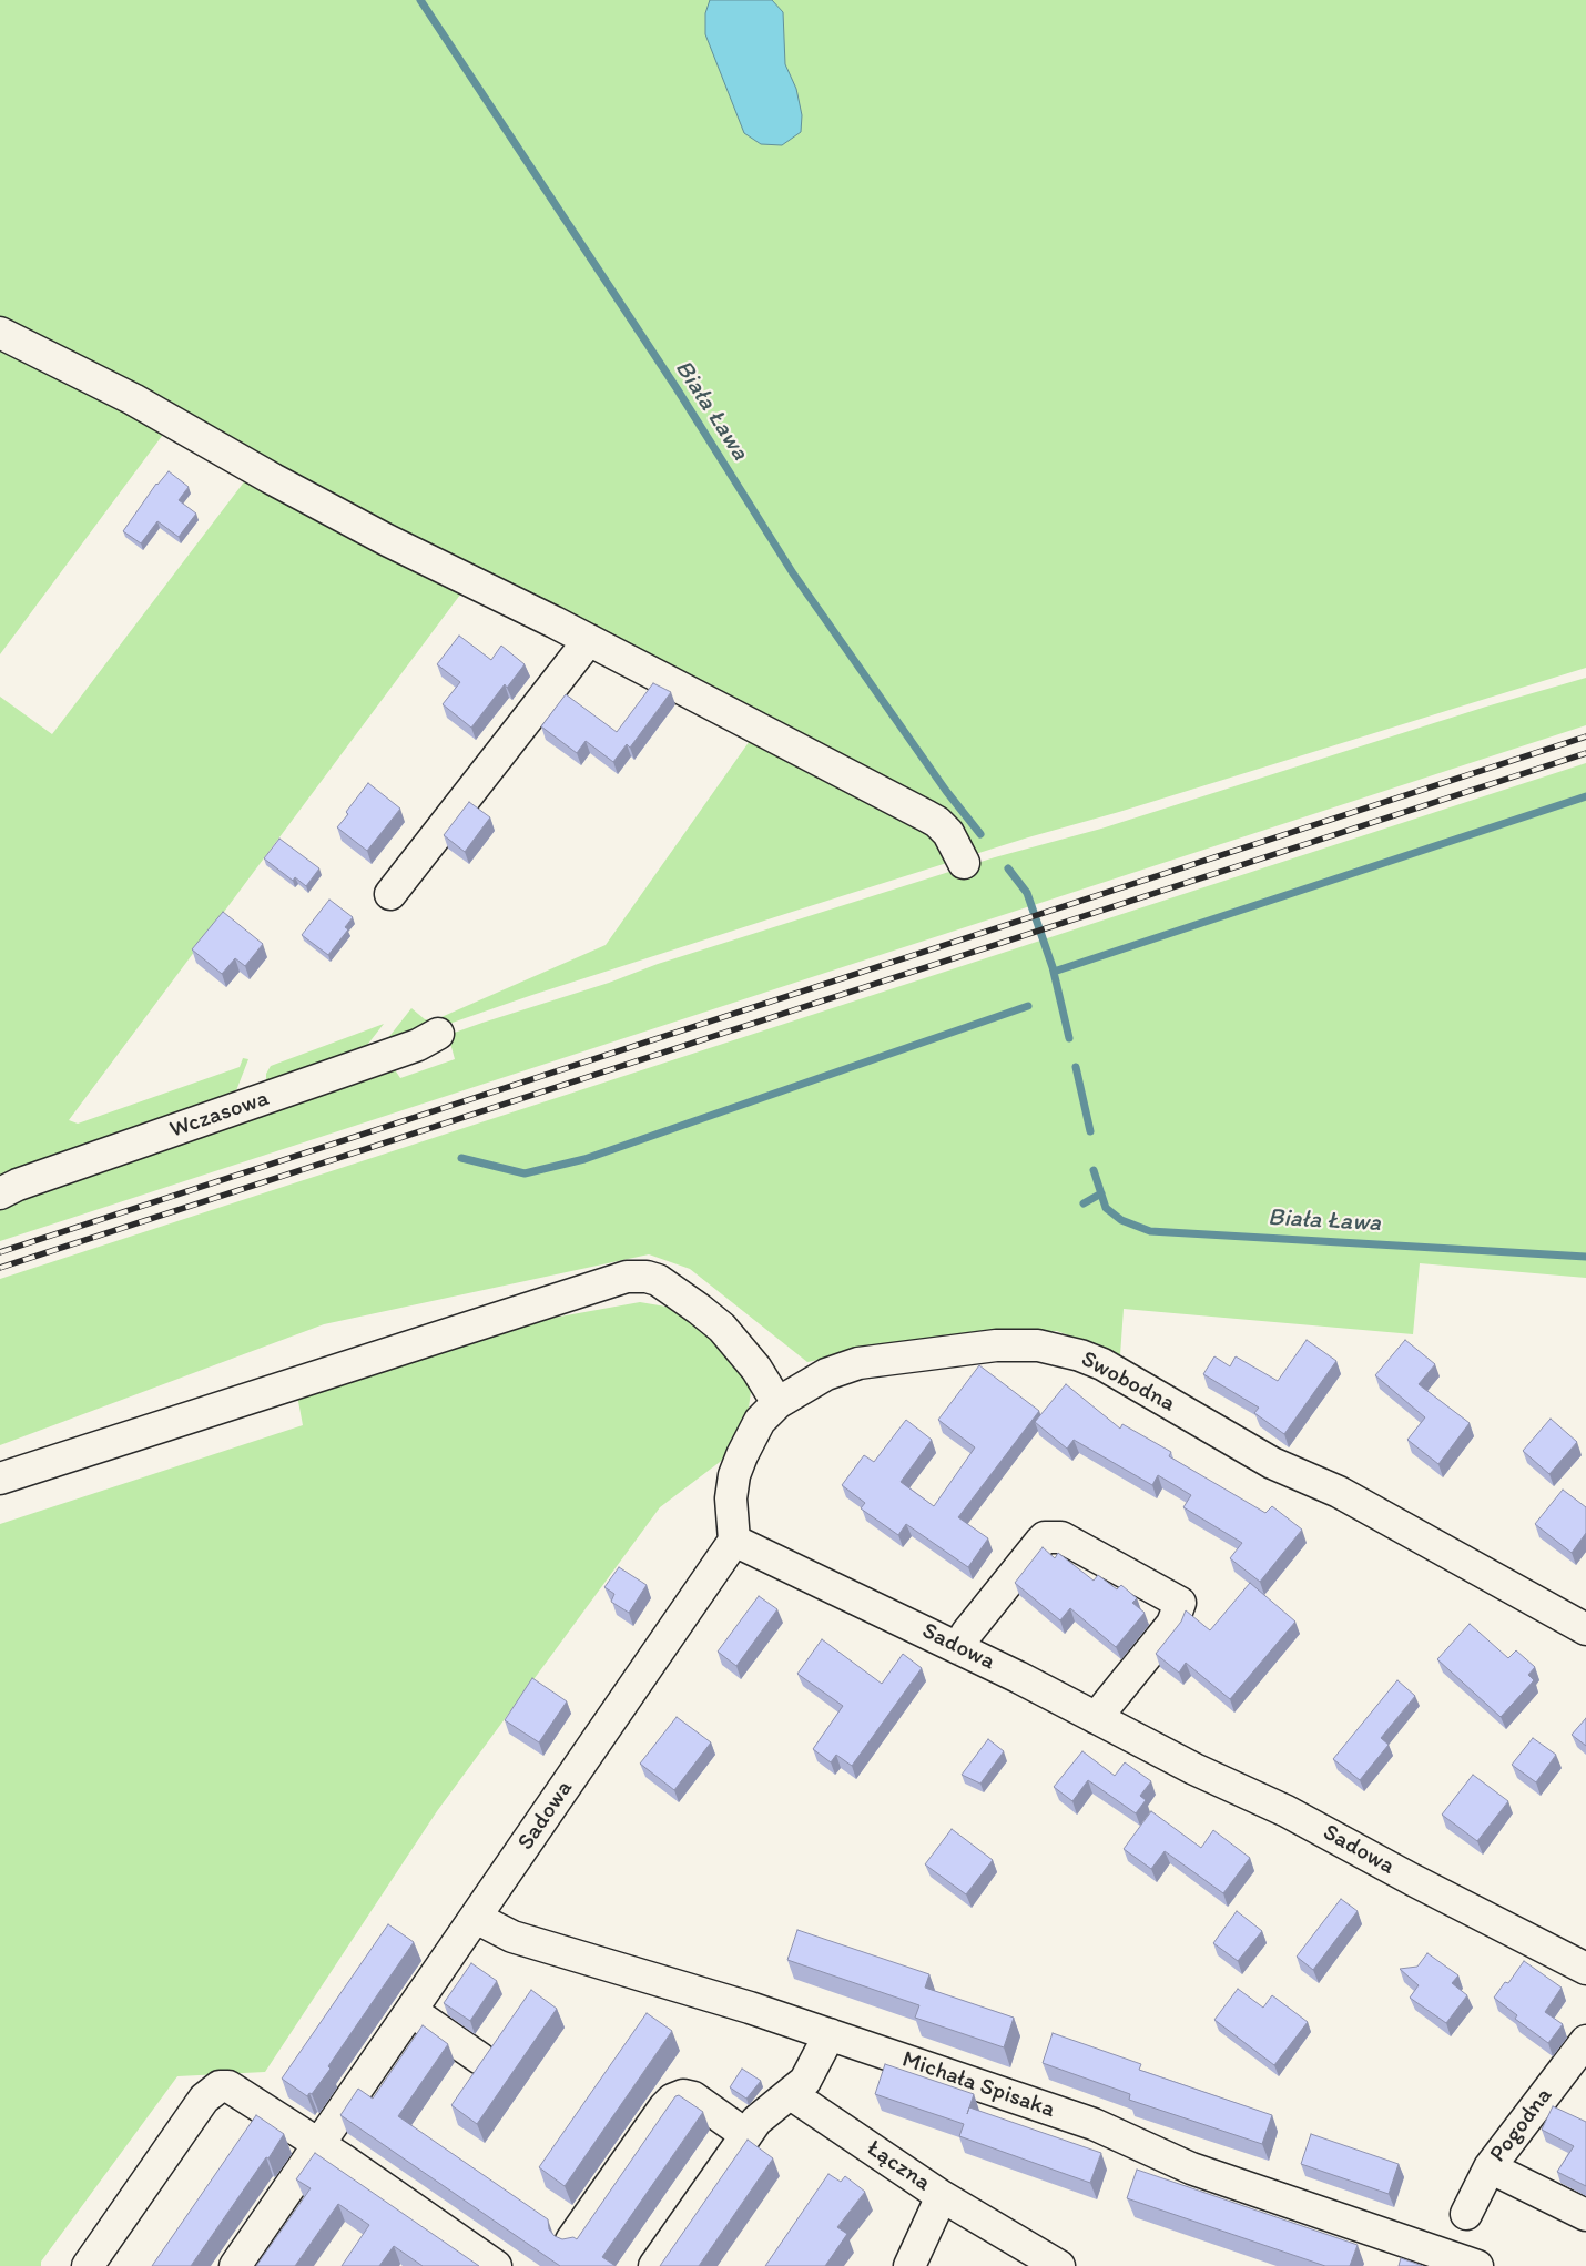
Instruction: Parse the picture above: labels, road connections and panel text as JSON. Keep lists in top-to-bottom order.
{
  "streets": {
    "street": [
      "Wczasowa",
      "Swobodna",
      "Sadowa",
      "Michała Spisaka",
      "Pogodna",
      "Łączna"
    ]
  },
  "crossings": [
    ["Swobodna", "Sadowa"],
    ["Sadowa", "Michała Spisaka"]
  ],
  "water": ["Biała Ława"]
}
